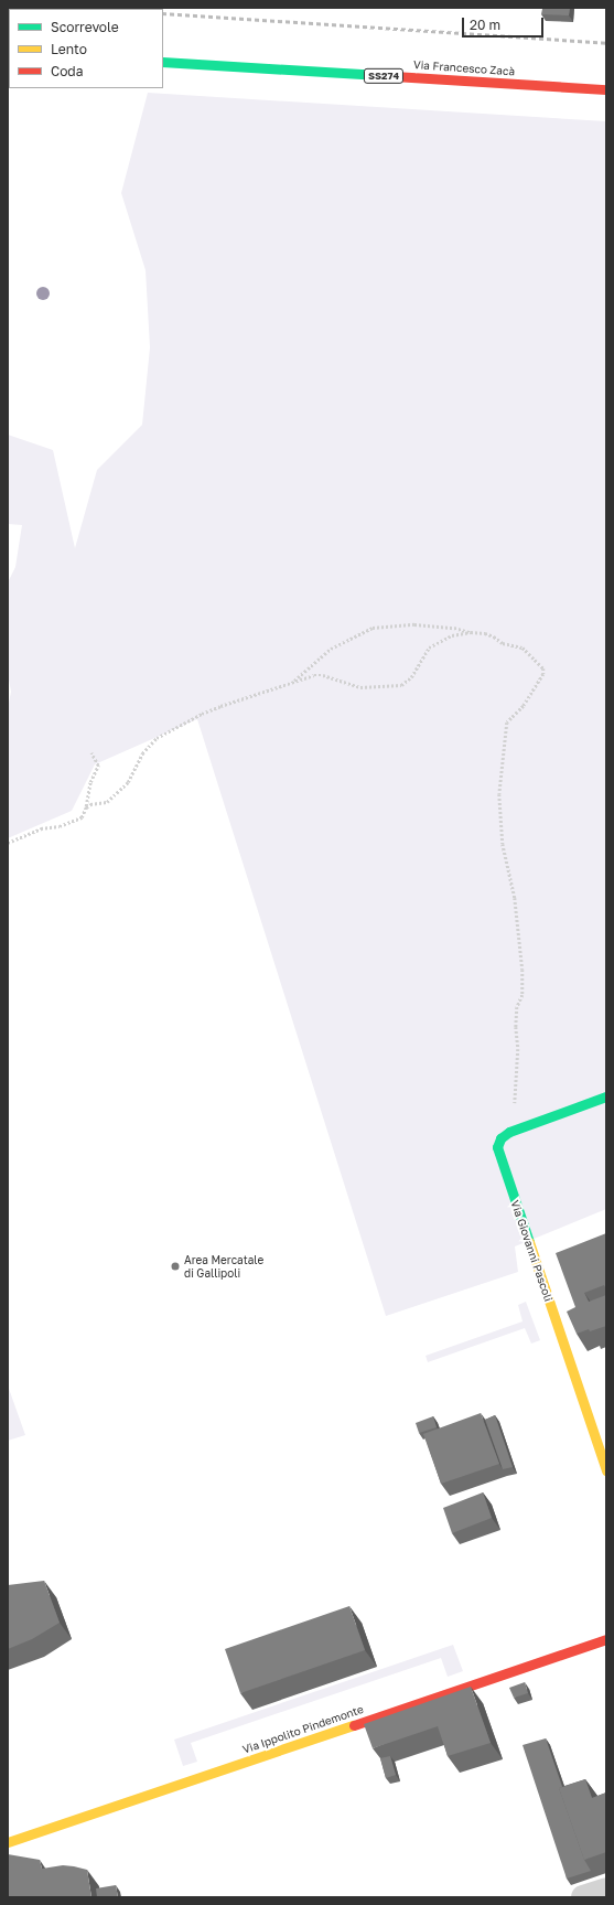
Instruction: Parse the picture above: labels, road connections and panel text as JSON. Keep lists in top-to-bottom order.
{
  "streets": {
    "street": [
      "Via Francesco Zacà",
      "SS274",
      "Via Giovanni Pascoli",
      "Via Ippolito Pindemonte"
    ]
  },
  "places": ["Area Mercatale di Gallipoli"],
  "legend": ["Scorrevole", "Lento", "Coda"],
  "scale_bar": "20 m"
}
